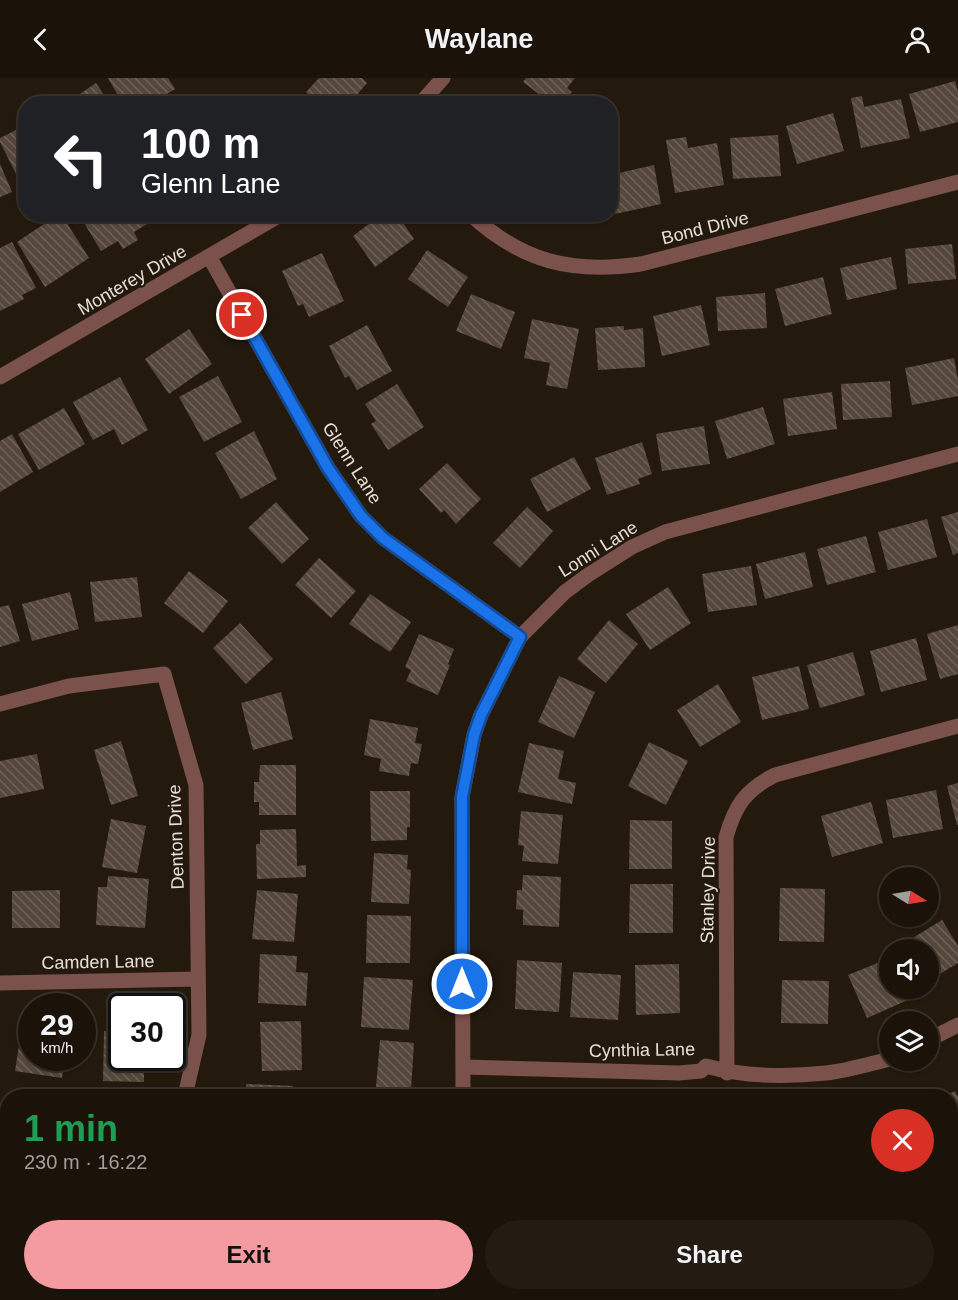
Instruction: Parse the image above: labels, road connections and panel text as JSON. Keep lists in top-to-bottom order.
{
  "streets": {
    "street": [
      "Bond Drive",
      "Monterey Drive",
      "Glenn Lane",
      "Lonni Lane",
      "Denton Drive",
      "Stanley Drive",
      "Camden Lane",
      "Cynthia Lane"
    ]
  },
  "crossings": [
    ["Monterey Drive", "Glenn Lane"],
    ["Glenn Lane", "Lonni Lane"],
    ["Lonni Lane", "Cynthia Lane"],
    ["Denton Drive", "Camden Lane"],
    ["Stanley Drive", "Cynthia Lane"]
  ],
  "north": "right",
  "page": {
    "header": "Waylane",
    "turn": ["100 m", "Glenn Lane"],
    "speed": "29 km/h",
    "limit": "30",
    "heading": ["1 min", "230 m · 16:22"],
    "buttons": ["Exit", "Share"]
  }
}
